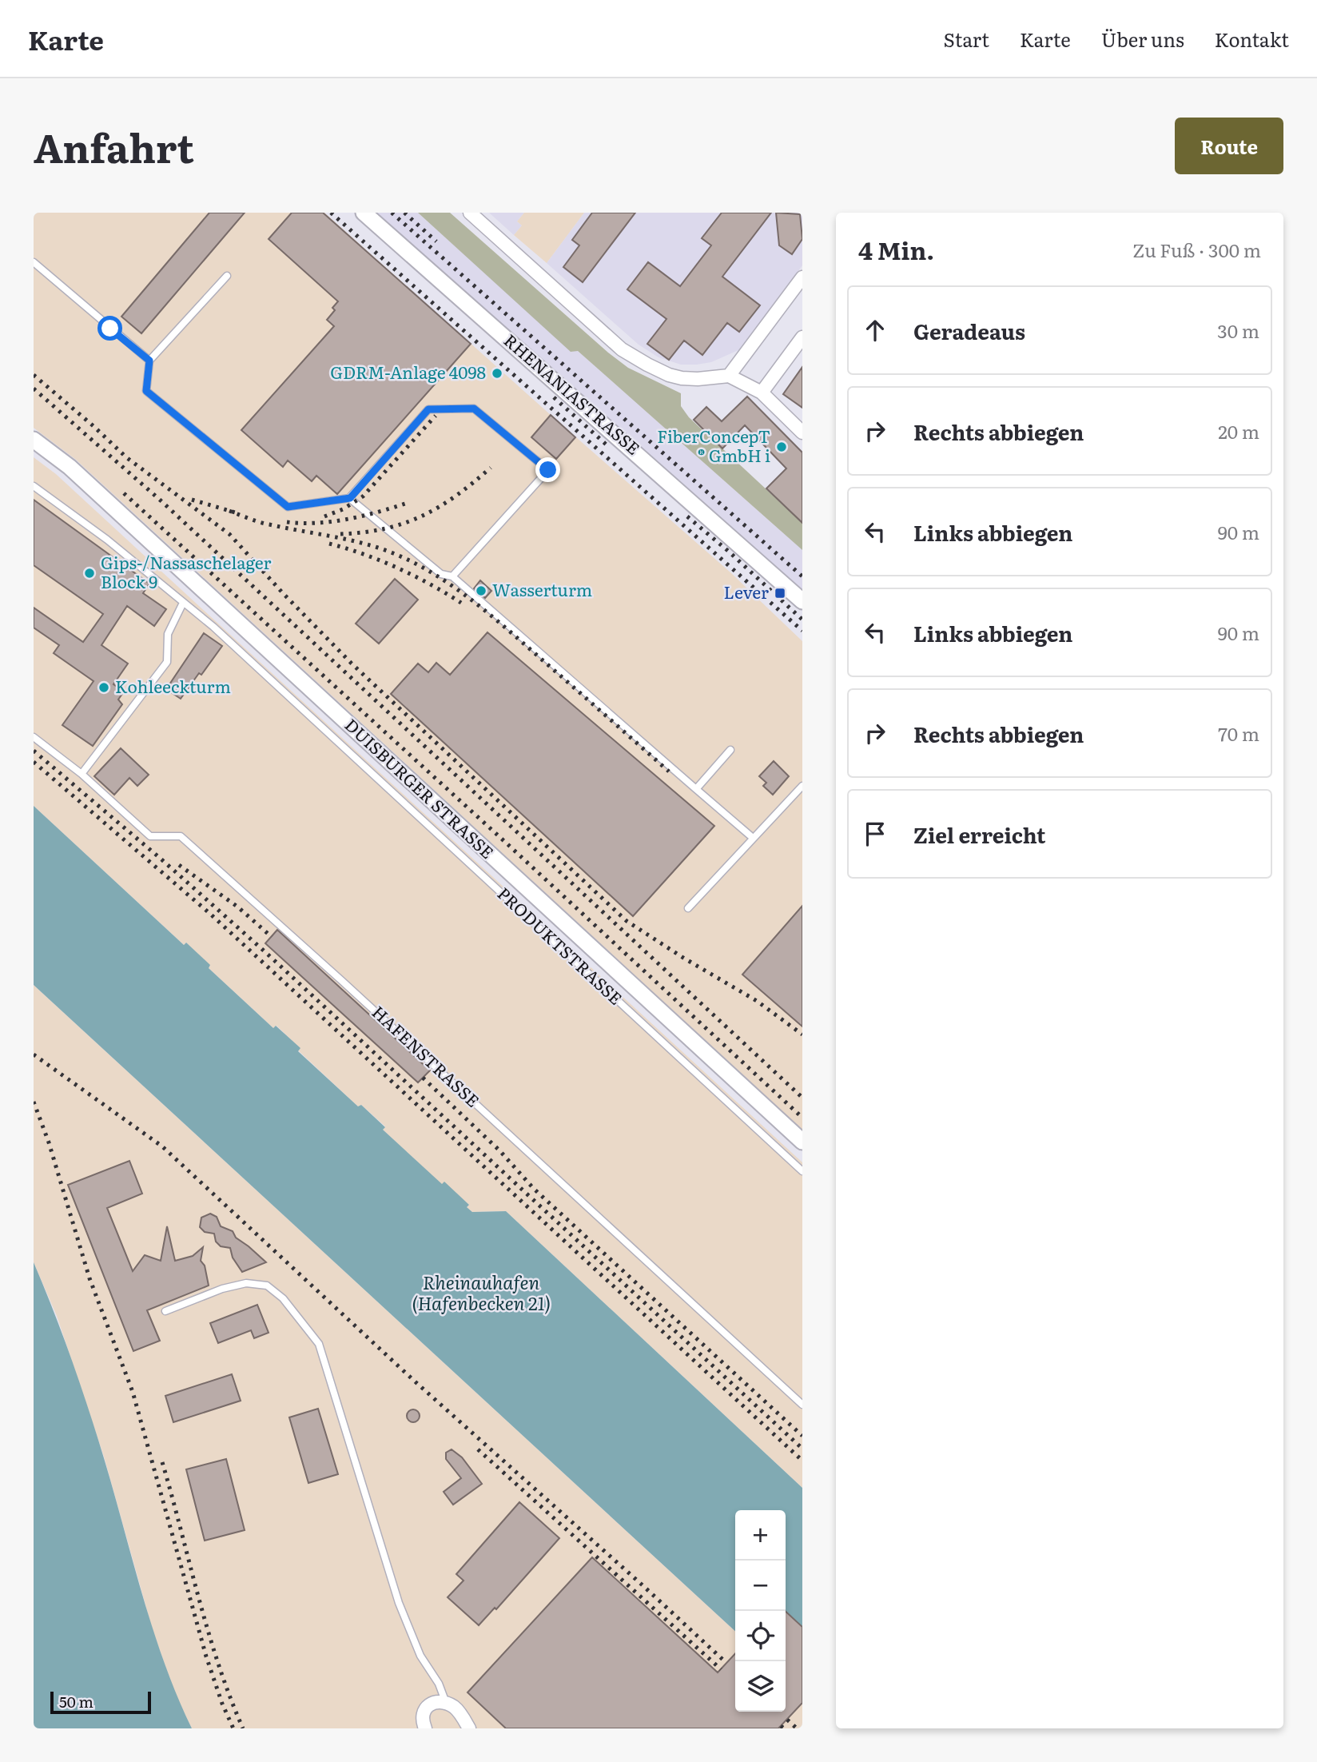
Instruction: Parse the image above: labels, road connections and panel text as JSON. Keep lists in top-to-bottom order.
{
  "streets": {
    "street": ["RHENANIASTRASSE", "DUISBURGER STRASSE"],
    "lane": ["PRODUKTSTRASSE", "HAFENSTRASSE"]
  },
  "water": ["Rheinauhafen (Hafenbecken 21)"],
  "places": {
    "other": [
      "GDRM-Anlage 4098",
      "FiberConcepT ® GmbH i",
      "Gips-/Nassaschelager Block 9",
      "Wasserturm",
      "Kohleeckturm"
    ],
    "transit": ["Lever"]
  },
  "scale_bar": "50 m",
  "page": {
    "header": "Karte",
    "nav": [
      "Start",
      "Karte",
      "Über uns",
      "Kontakt"
    ],
    "title": "Anfahrt",
    "buttons": "Route",
    "heading": ["4 Min.", "Zu Fuß · 300 m"],
    "list": [
      ["Geradeaus", "30 m"],
      ["Rechts abbiegen", "20 m"],
      ["Links abbiegen", "90 m"],
      ["Links abbiegen", "90 m"],
      ["Rechts abbiegen", "70 m"],
      "Ziel erreicht"
    ],
    "map_buttons": ["+", "−"],
    "scale": "50 m"
  }
}
